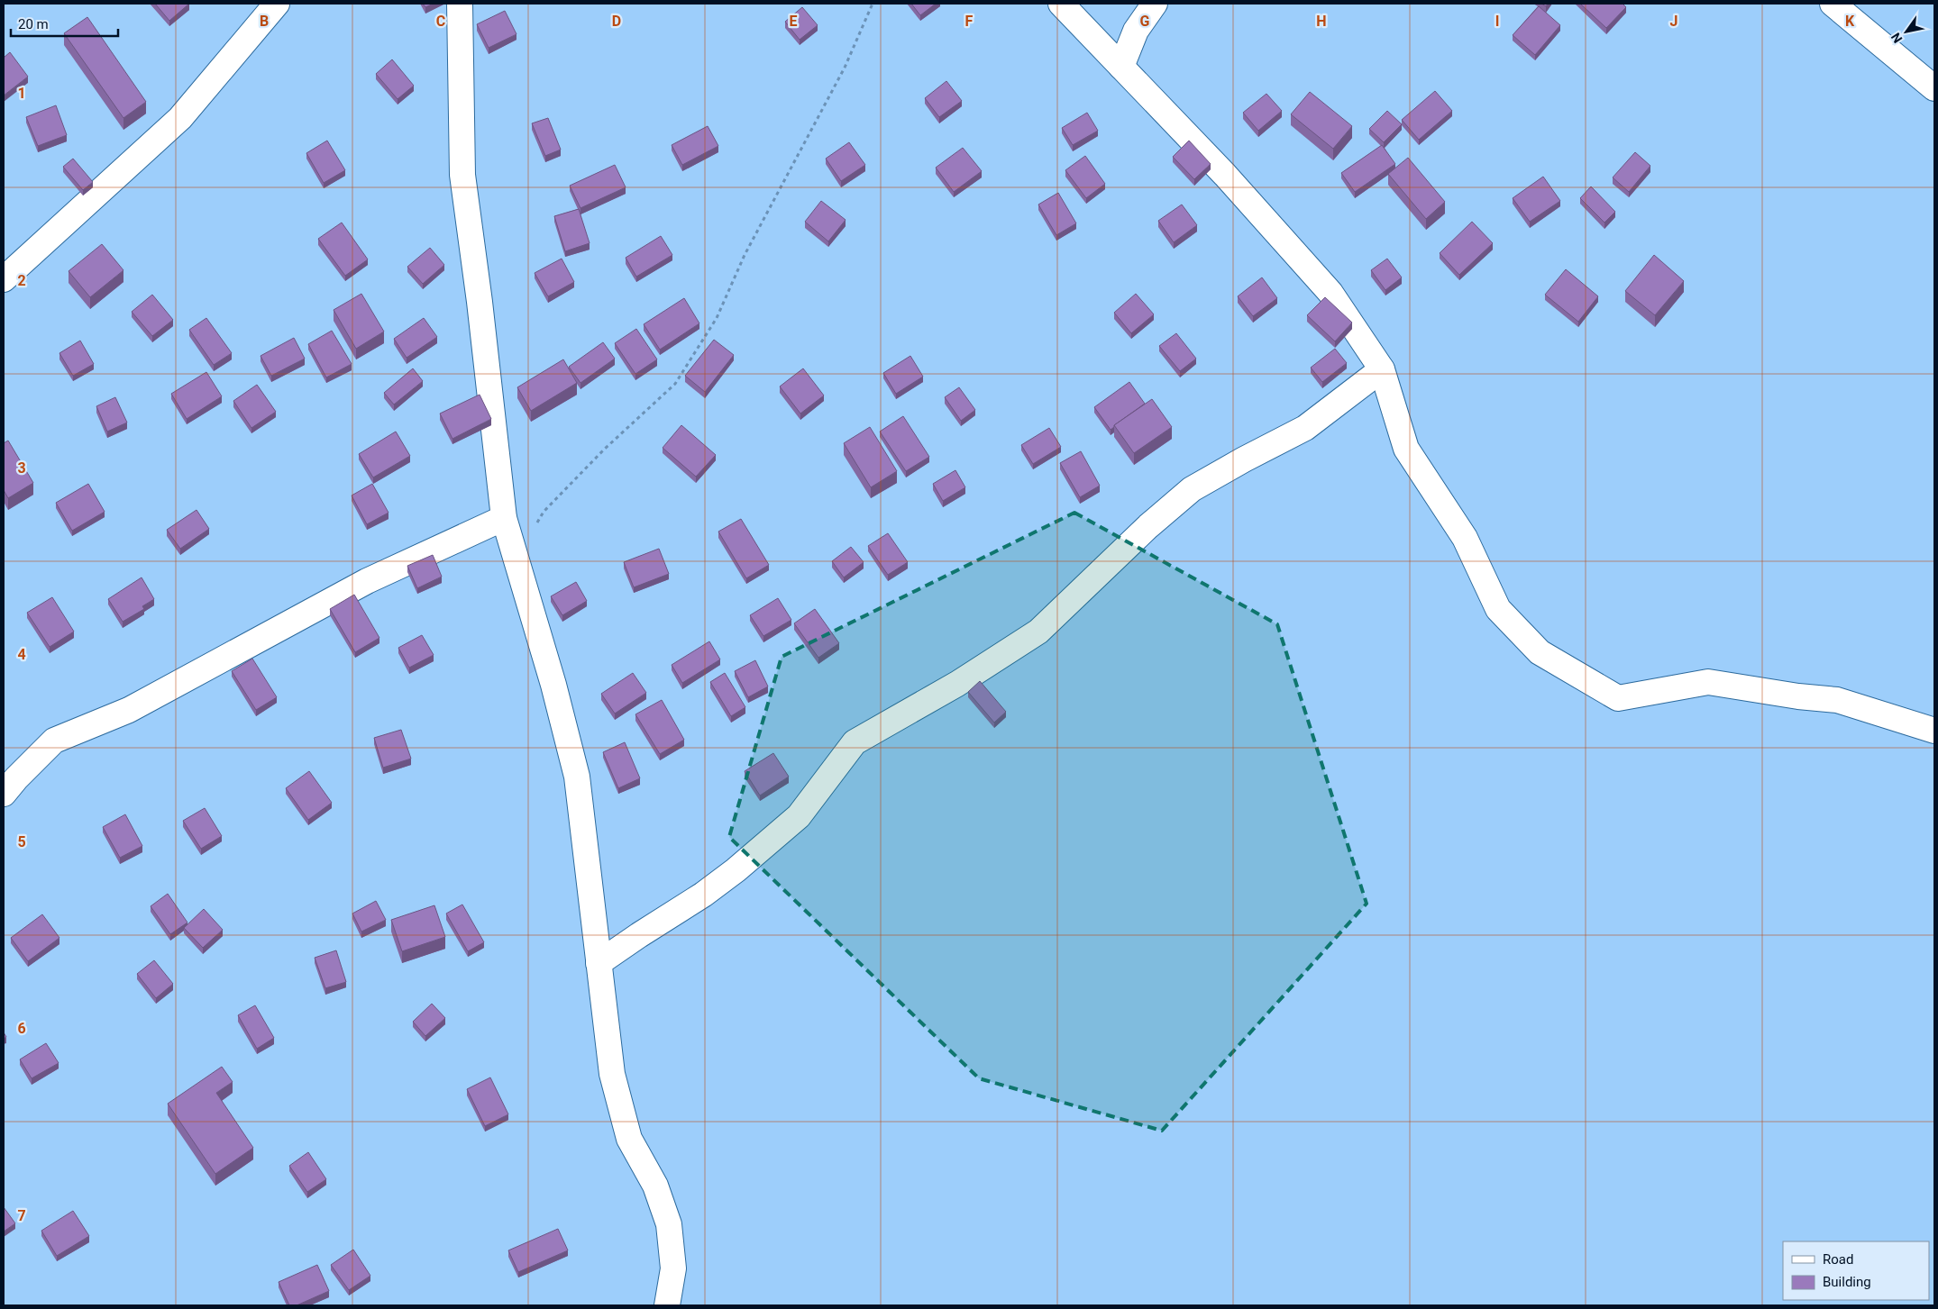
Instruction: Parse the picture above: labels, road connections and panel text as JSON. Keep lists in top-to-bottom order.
{
  "legend": ["Road", "Building"],
  "scale_bar": "20 m",
  "north": "bottom left",
  "grid": {
    "columns": [
      "B",
      "C",
      "D",
      "E",
      "F",
      "G",
      "H",
      "I",
      "J",
      "K"
    ],
    "rows": [
      "1",
      "2",
      "3",
      "4",
      "5",
      "6",
      "7"
    ]
  }
}
